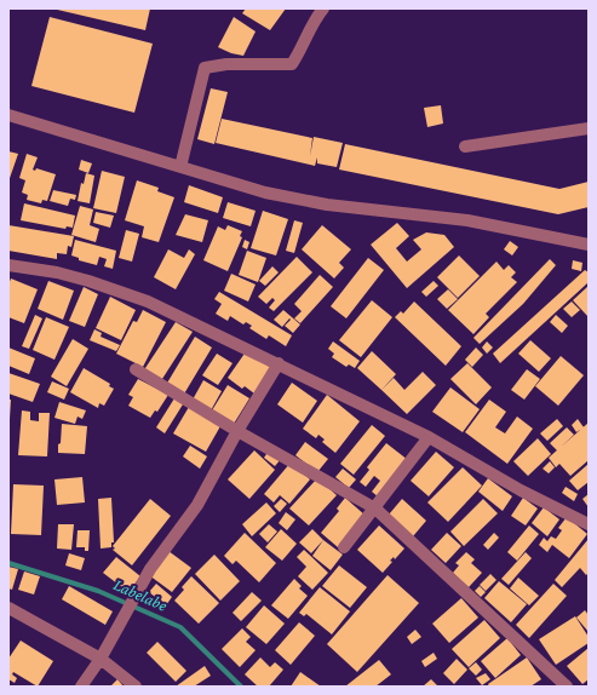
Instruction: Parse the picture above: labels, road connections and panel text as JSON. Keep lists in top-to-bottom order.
{
  "water": ["Labelabe"]
}
